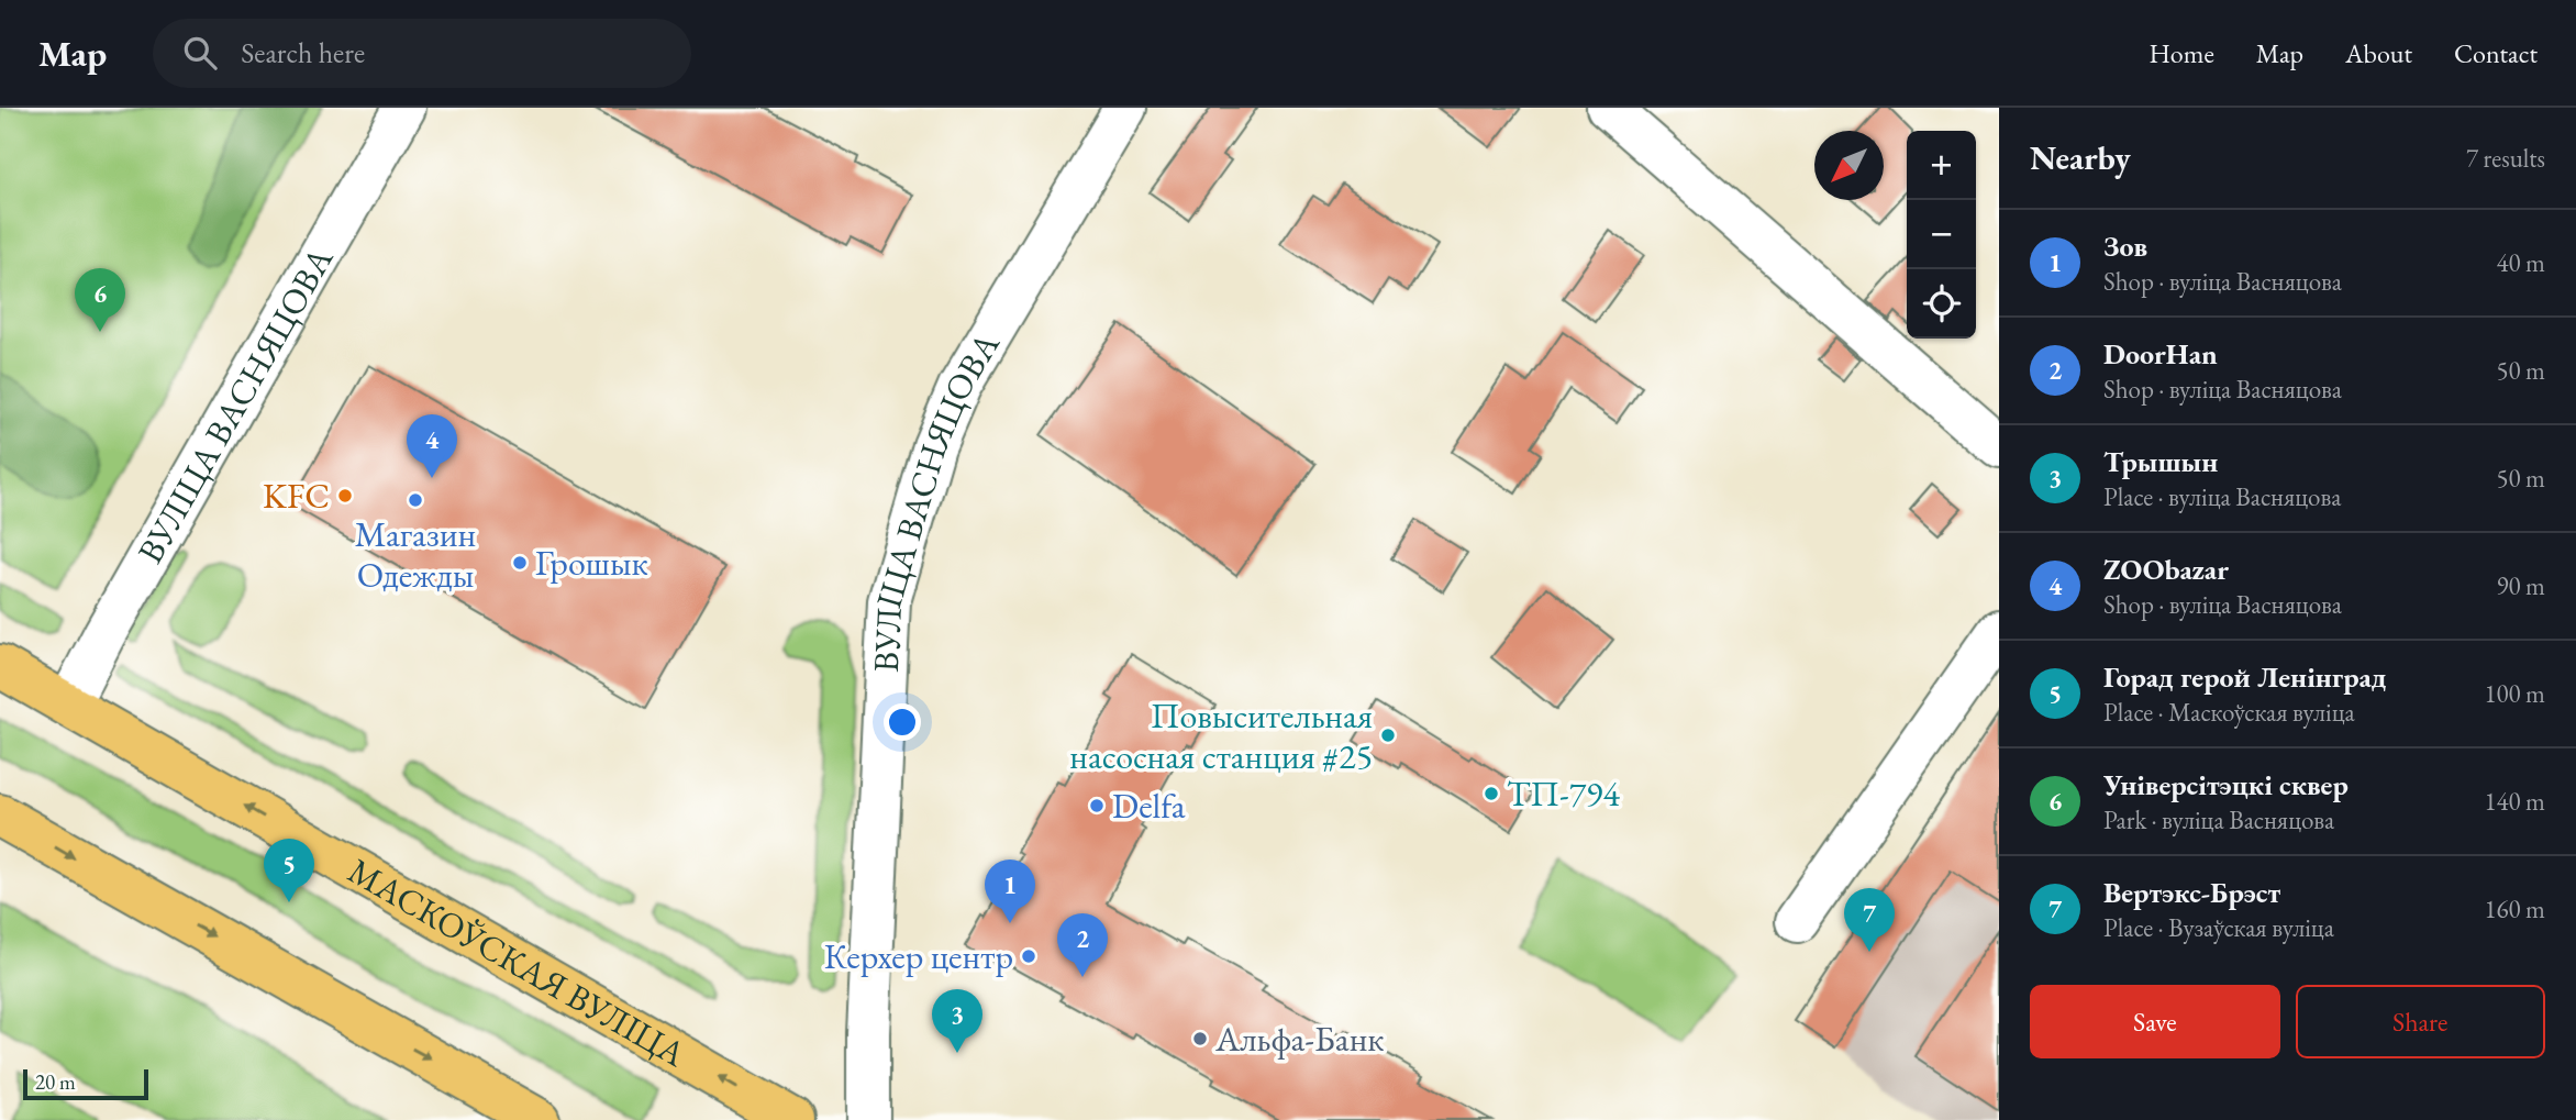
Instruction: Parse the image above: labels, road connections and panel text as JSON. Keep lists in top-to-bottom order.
{
  "streets": {
    "main road": ["МАСКОЎСКАЯ ВУЛІЦА"],
    "street": ["ВУЛІЦА ВАСНЯЦОВА"]
  },
  "crossings": [
    ["ВУЛІЦА ВАСНЯЦОВА", "МАСКОЎСКАЯ ВУЛІЦА"]
  ],
  "places": [
    "KFC",
    "Магазин Одежды",
    "Грошык",
    "Повысительная насосная станция #25",
    "ТП-794",
    "Delfa",
    "Керхер центр",
    "Альфа-Банк"
  ],
  "scale_bar": "20 m",
  "north": "bottom left",
  "page": {
    "header": "Map",
    "search": "Search here",
    "nav": [
      "Home",
      "Map",
      "About",
      "Contact"
    ],
    "heading": ["Nearby", "7 results"],
    "map_buttons": ["+", "−"],
    "list": [
      {
        "mark": "1",
        "name": "Зов",
        "note": "Shop · вуліца Васняцова",
        "value": "40 m"
      },
      {
        "mark": "2",
        "name": "DoorHan",
        "note": "Shop · вуліца Васняцова",
        "value": "50 m"
      },
      {
        "mark": "3",
        "name": "Трышын",
        "note": "Place · вуліца Васняцова",
        "value": "50 m"
      },
      {
        "mark": "4",
        "name": "ZOObazar",
        "note": "Shop · вуліца Васняцова",
        "value": "90 m"
      },
      {
        "mark": "5",
        "name": "Горад герой Ленінград",
        "note": "Place · Маскоўская вуліца",
        "value": "100 m"
      },
      {
        "mark": "6",
        "name": "Універсітэцкі сквер",
        "note": "Park · вуліца Васняцова",
        "value": "140 m"
      },
      {
        "mark": "7",
        "name": "Вертэкс-Брэст",
        "note": "Place · Вузаўская вуліца",
        "value": "160 m"
      }
    ],
    "pins": [
      "6",
      "4",
      "5",
      "1",
      "7",
      "2",
      "3"
    ],
    "buttons": ["Save", "Share"],
    "scale": "20 m"
  }
}
